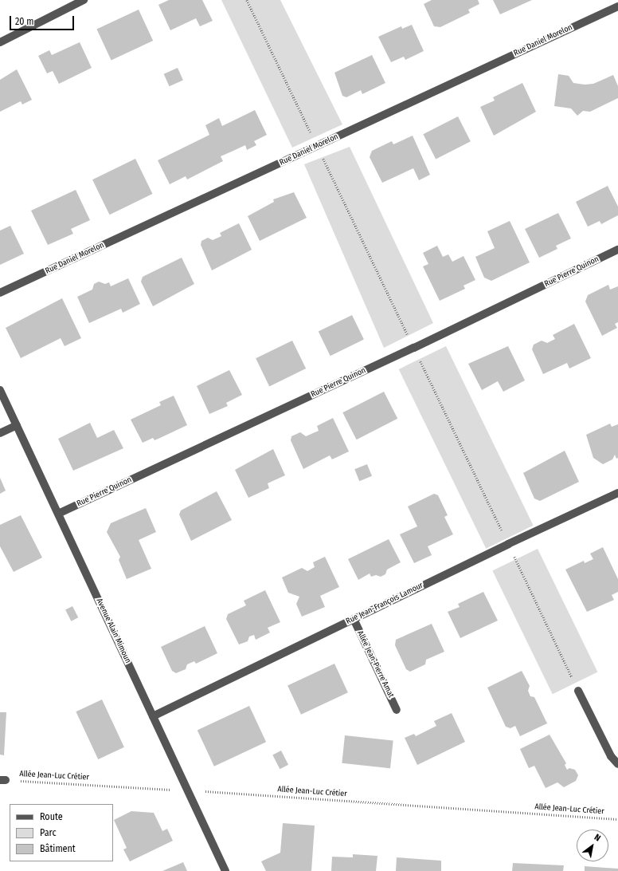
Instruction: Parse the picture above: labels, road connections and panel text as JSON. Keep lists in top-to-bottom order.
{
  "streets": {
    "street": [
      "Rue Daniel Morelon",
      "Rue Pierre Quinon",
      "Rue Jean-François Lamour",
      "Avenue Alain Mimoun",
      "Allée Jean-Pierre Amat"
    ],
    "path": ["Allée Jean-Luc Crétier"]
  },
  "crossings": [
    ["Rue Pierre Quinon", "Avenue Alain Mimoun"],
    ["Rue Jean-François Lamour", "Avenue Alain Mimoun"],
    ["Rue Jean-François Lamour", "Allée Jean-Pierre Amat"],
    ["Avenue Alain Mimoun", "Allée Jean-Luc Crétier"]
  ],
  "legend": ["Route", "Parc", "Bâtiment"],
  "scale_bar": "20 m",
  "north": "top right"
}
